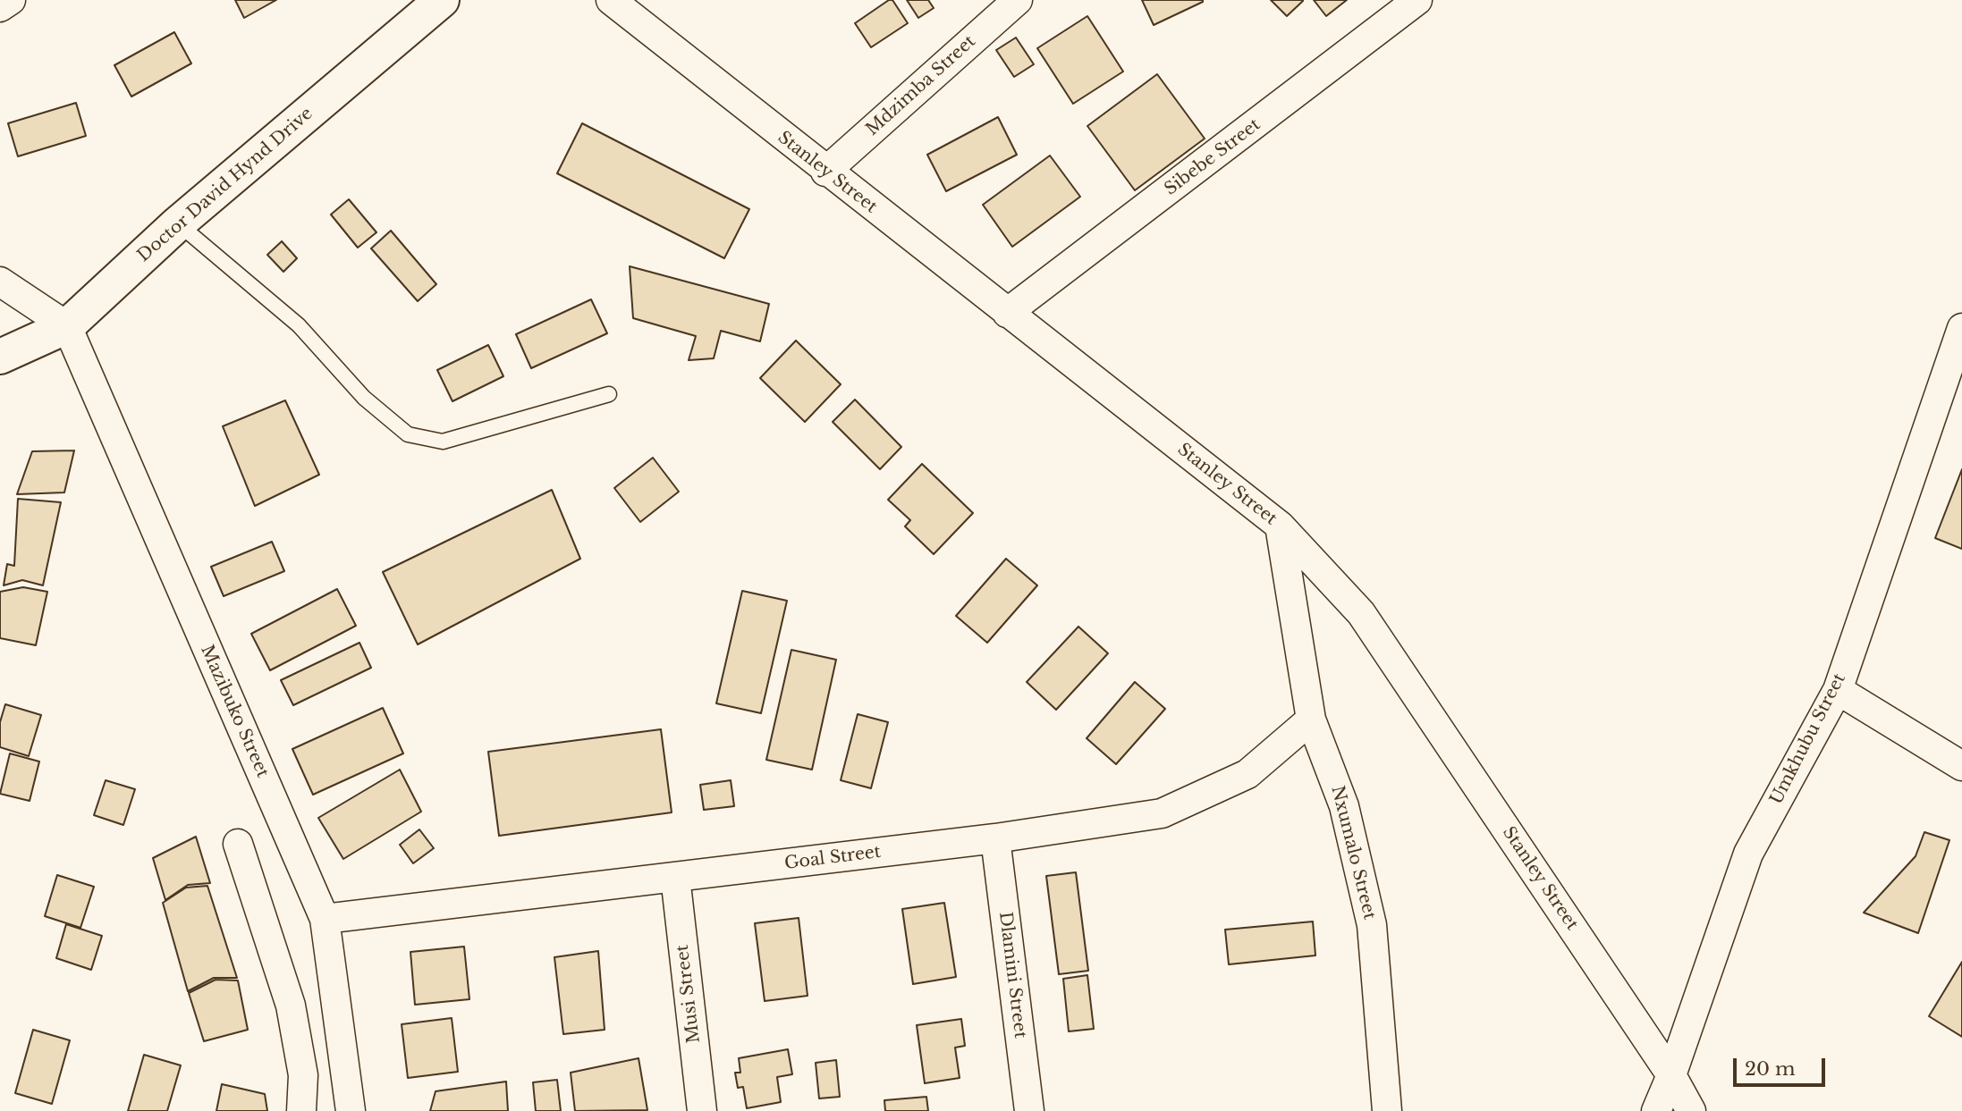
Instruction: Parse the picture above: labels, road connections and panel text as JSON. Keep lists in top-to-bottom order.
{
  "streets": {
    "main road": ["Doctor David Hynd Drive"],
    "street": [
      "Mdzimba Street",
      "Sibebe Street",
      "Stanley Street",
      "Mazibuko Street",
      "Umkhubu Street",
      "Nxumalo Street",
      "Goal Street",
      "Dlamini Street",
      "Musi Street"
    ]
  },
  "crossings": [
    ["Mdzimba Street", "Stanley Street"],
    ["Sibebe Street", "Stanley Street"],
    ["Stanley Street", "Umkhubu Street"],
    ["Stanley Street", "Nxumalo Street"],
    ["Doctor David Hynd Drive", "Mazibuko Street"],
    ["Mazibuko Street", "Goal Street"],
    ["Nxumalo Street", "Goal Street"],
    ["Goal Street", "Dlamini Street"],
    ["Goal Street", "Musi Street"]
  ],
  "scale_bar": "20 m"
}
